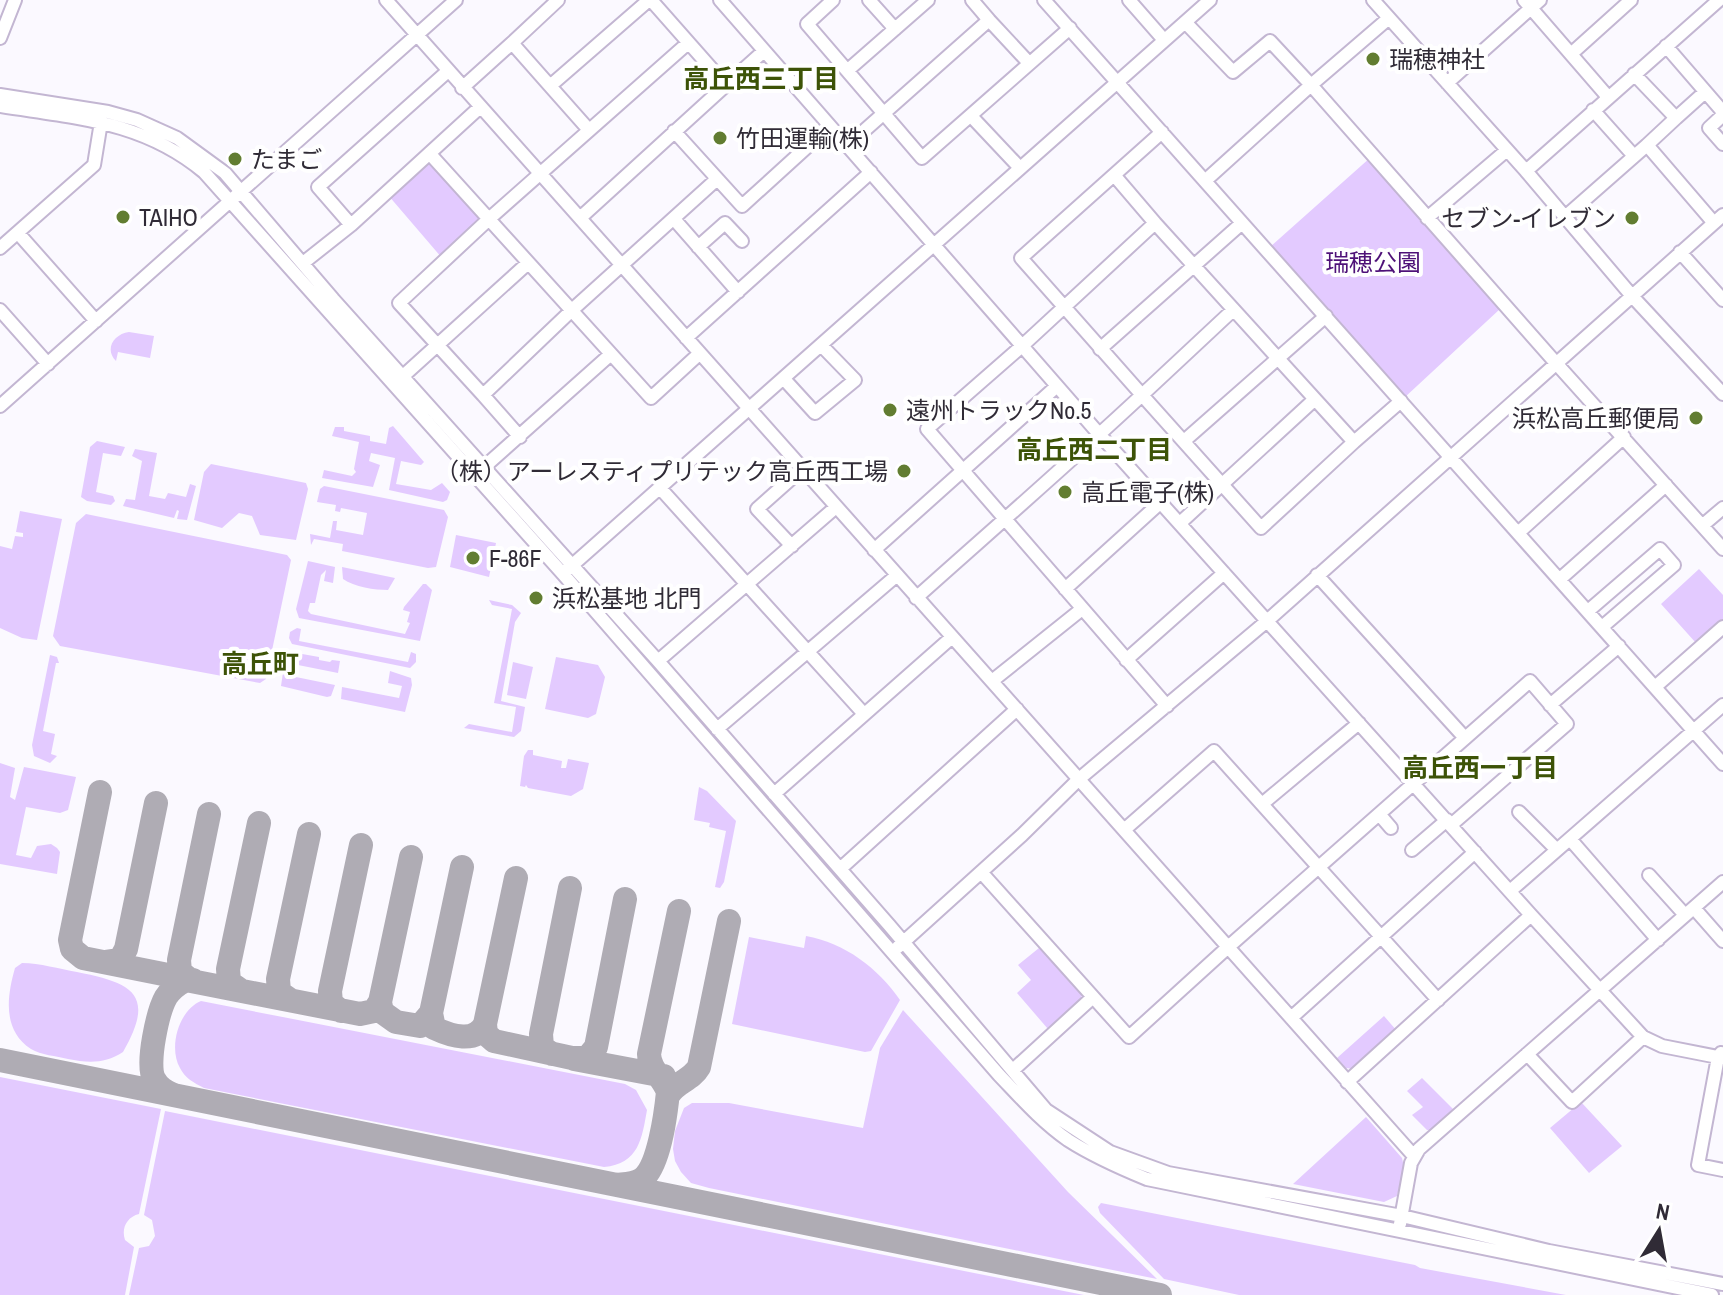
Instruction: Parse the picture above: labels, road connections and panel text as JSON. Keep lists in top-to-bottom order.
{
  "districts": [
    "高丘西三丁目",
    "高丘西二丁目",
    "高丘町",
    "高丘西一丁目"
  ],
  "parks": ["瑞穂公園"],
  "places": [
    "瑞穂神社",
    "竹田運輸(株)",
    "たまご",
    "TAIHO",
    "セブン-イレブン",
    "遠州トラックNo.5",
    "浜松高丘郵便局",
    "（株）アーレスティプリテック高丘西工場",
    "高丘電子(株)",
    "F-86F",
    "浜松基地 北門"
  ],
  "north": "top"
}
